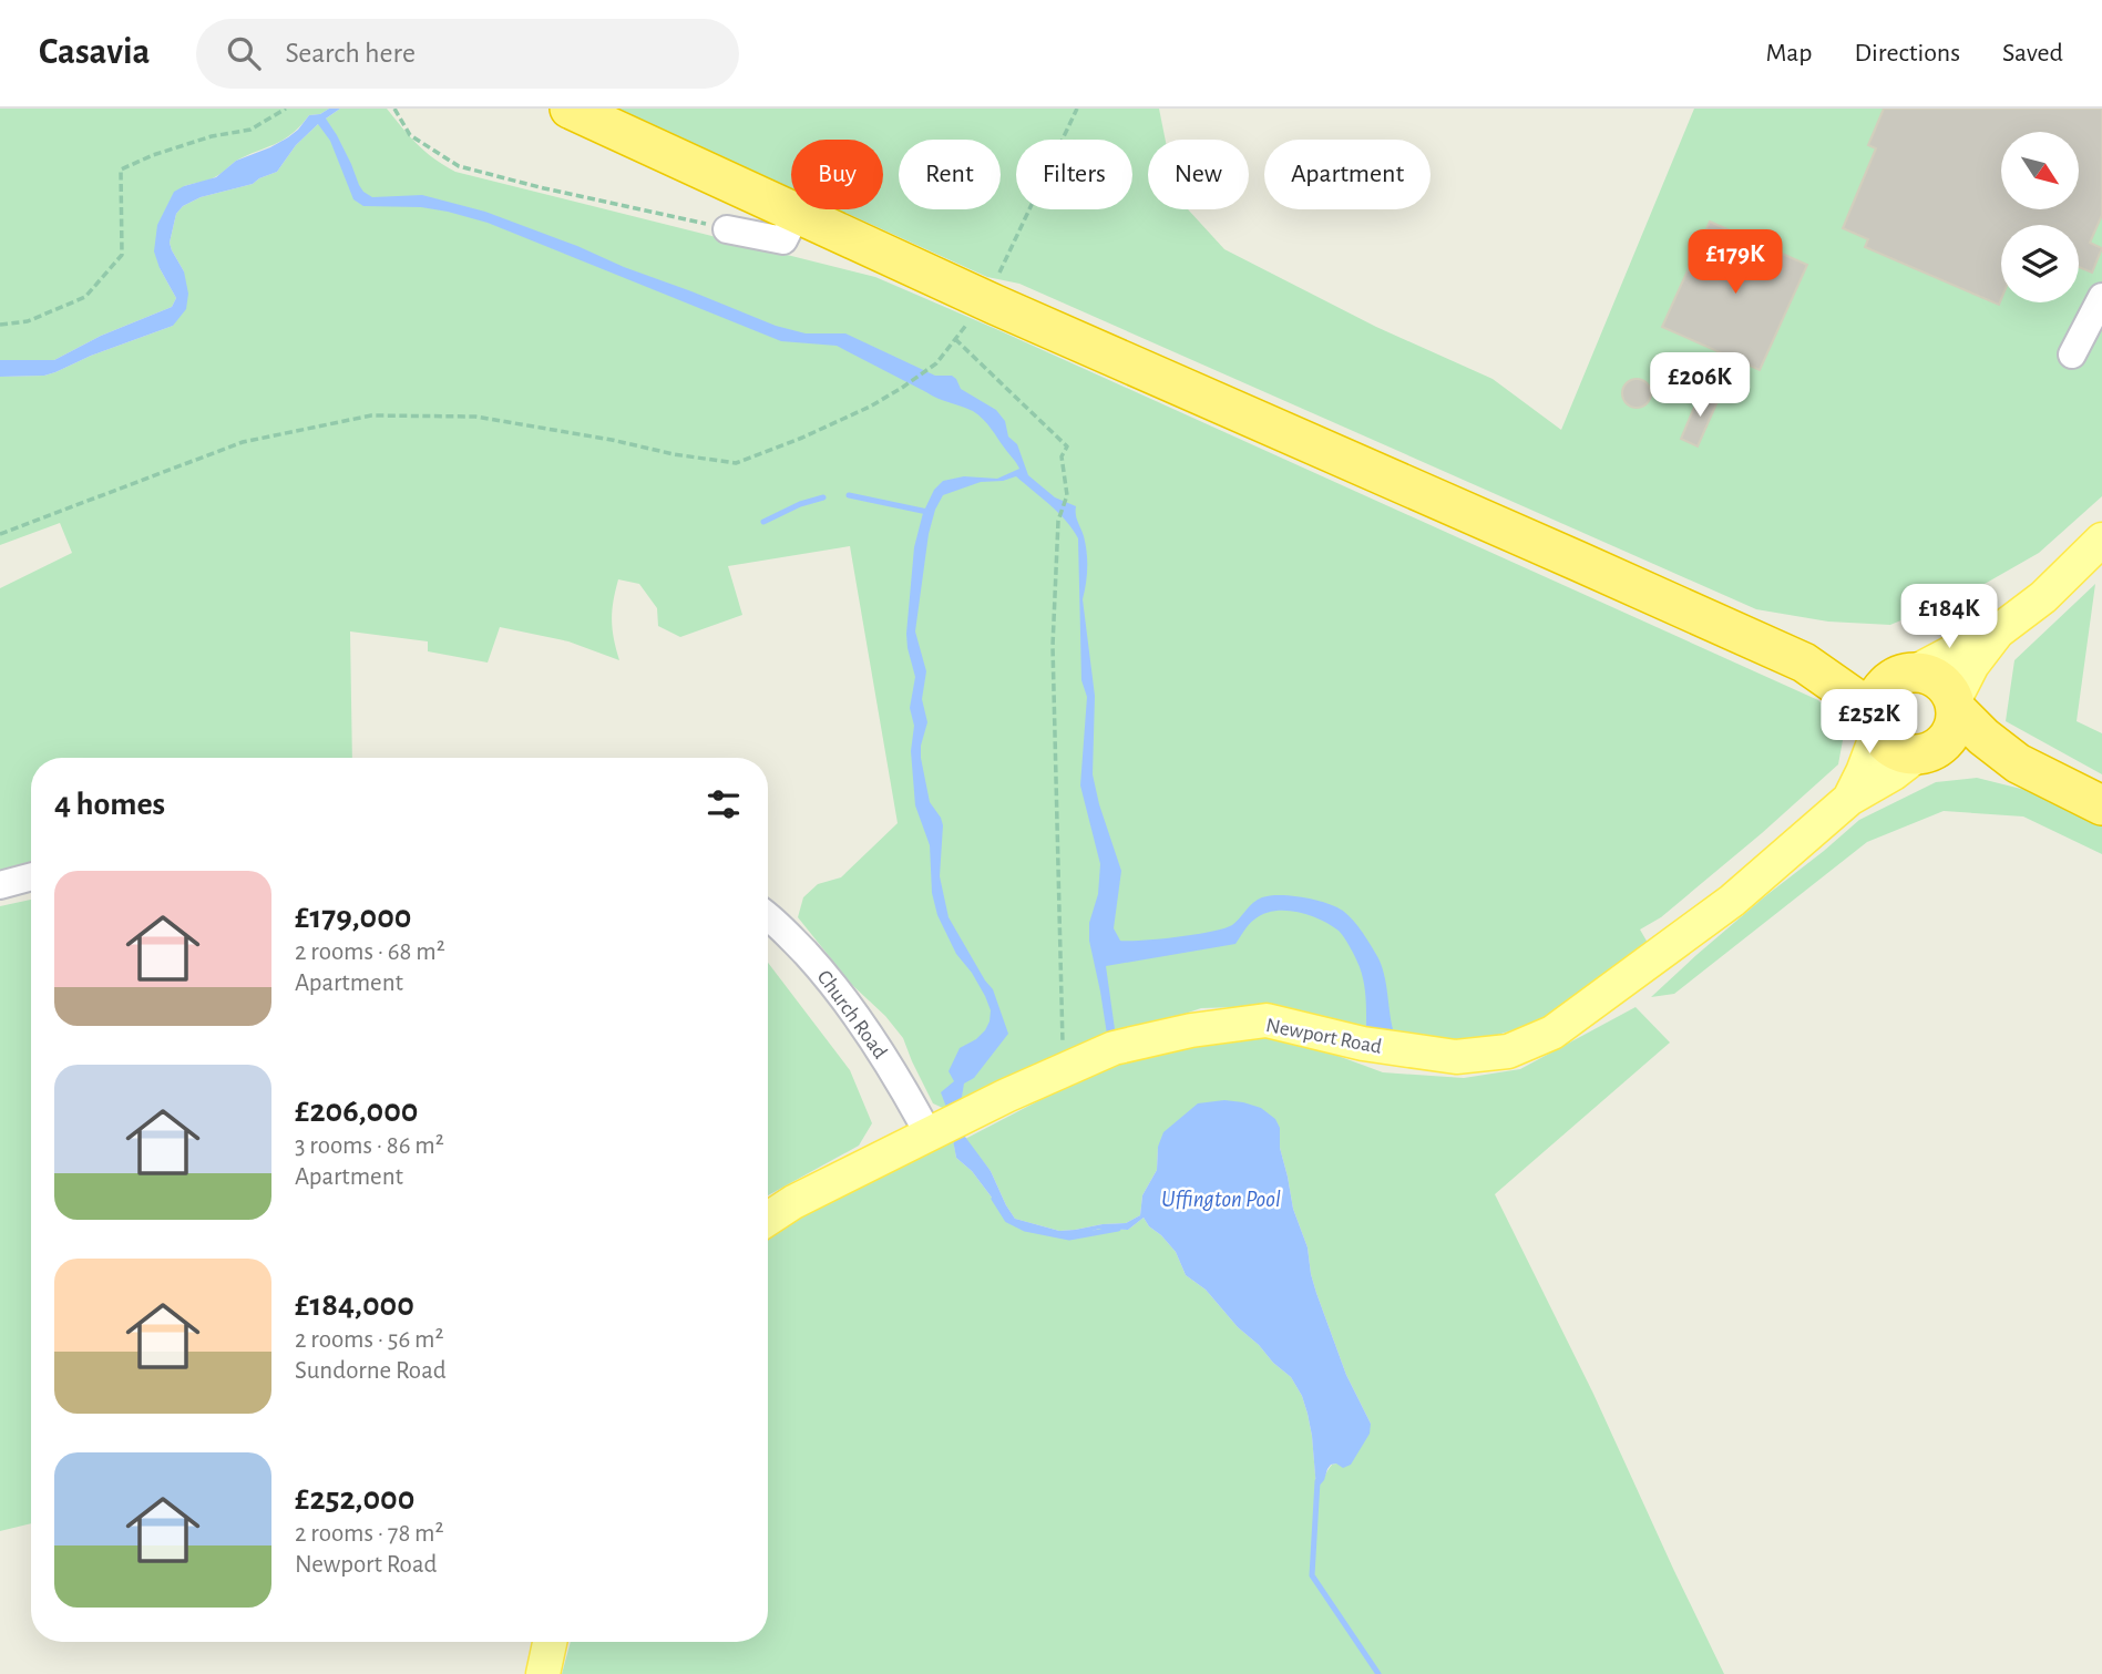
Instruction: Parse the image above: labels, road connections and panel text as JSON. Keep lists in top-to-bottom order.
{
  "streets": {
    "main road": ["Newport Road"],
    "street": ["Church Road"]
  },
  "crossings": [
    ["Church Road", "Newport Road"]
  ],
  "water": ["Uffington Pool"],
  "north": "bottom right",
  "page": {
    "header": "Casavia",
    "search": "Search here",
    "nav": ["Map", "Directions", "Saved"],
    "chip": [
      "Buy",
      "Rent",
      "Filters",
      "New",
      "Apartment"
    ],
    "price": [
      "£179K",
      "£206K",
      "£184K",
      "£252K"
    ],
    "heading": "4 homes",
    "list": [
      {
        "name": "£179,000",
        "note": "2 rooms · 68 m² · Apartment"
      },
      {
        "name": "£206,000",
        "note": "3 rooms · 86 m² · Apartment"
      },
      {
        "name": "£184,000",
        "note": "2 rooms · 56 m² · Sundorne Road"
      },
      {
        "name": "£252,000",
        "note": "2 rooms · 78 m² · Newport Road"
      }
    ]
  }
}
